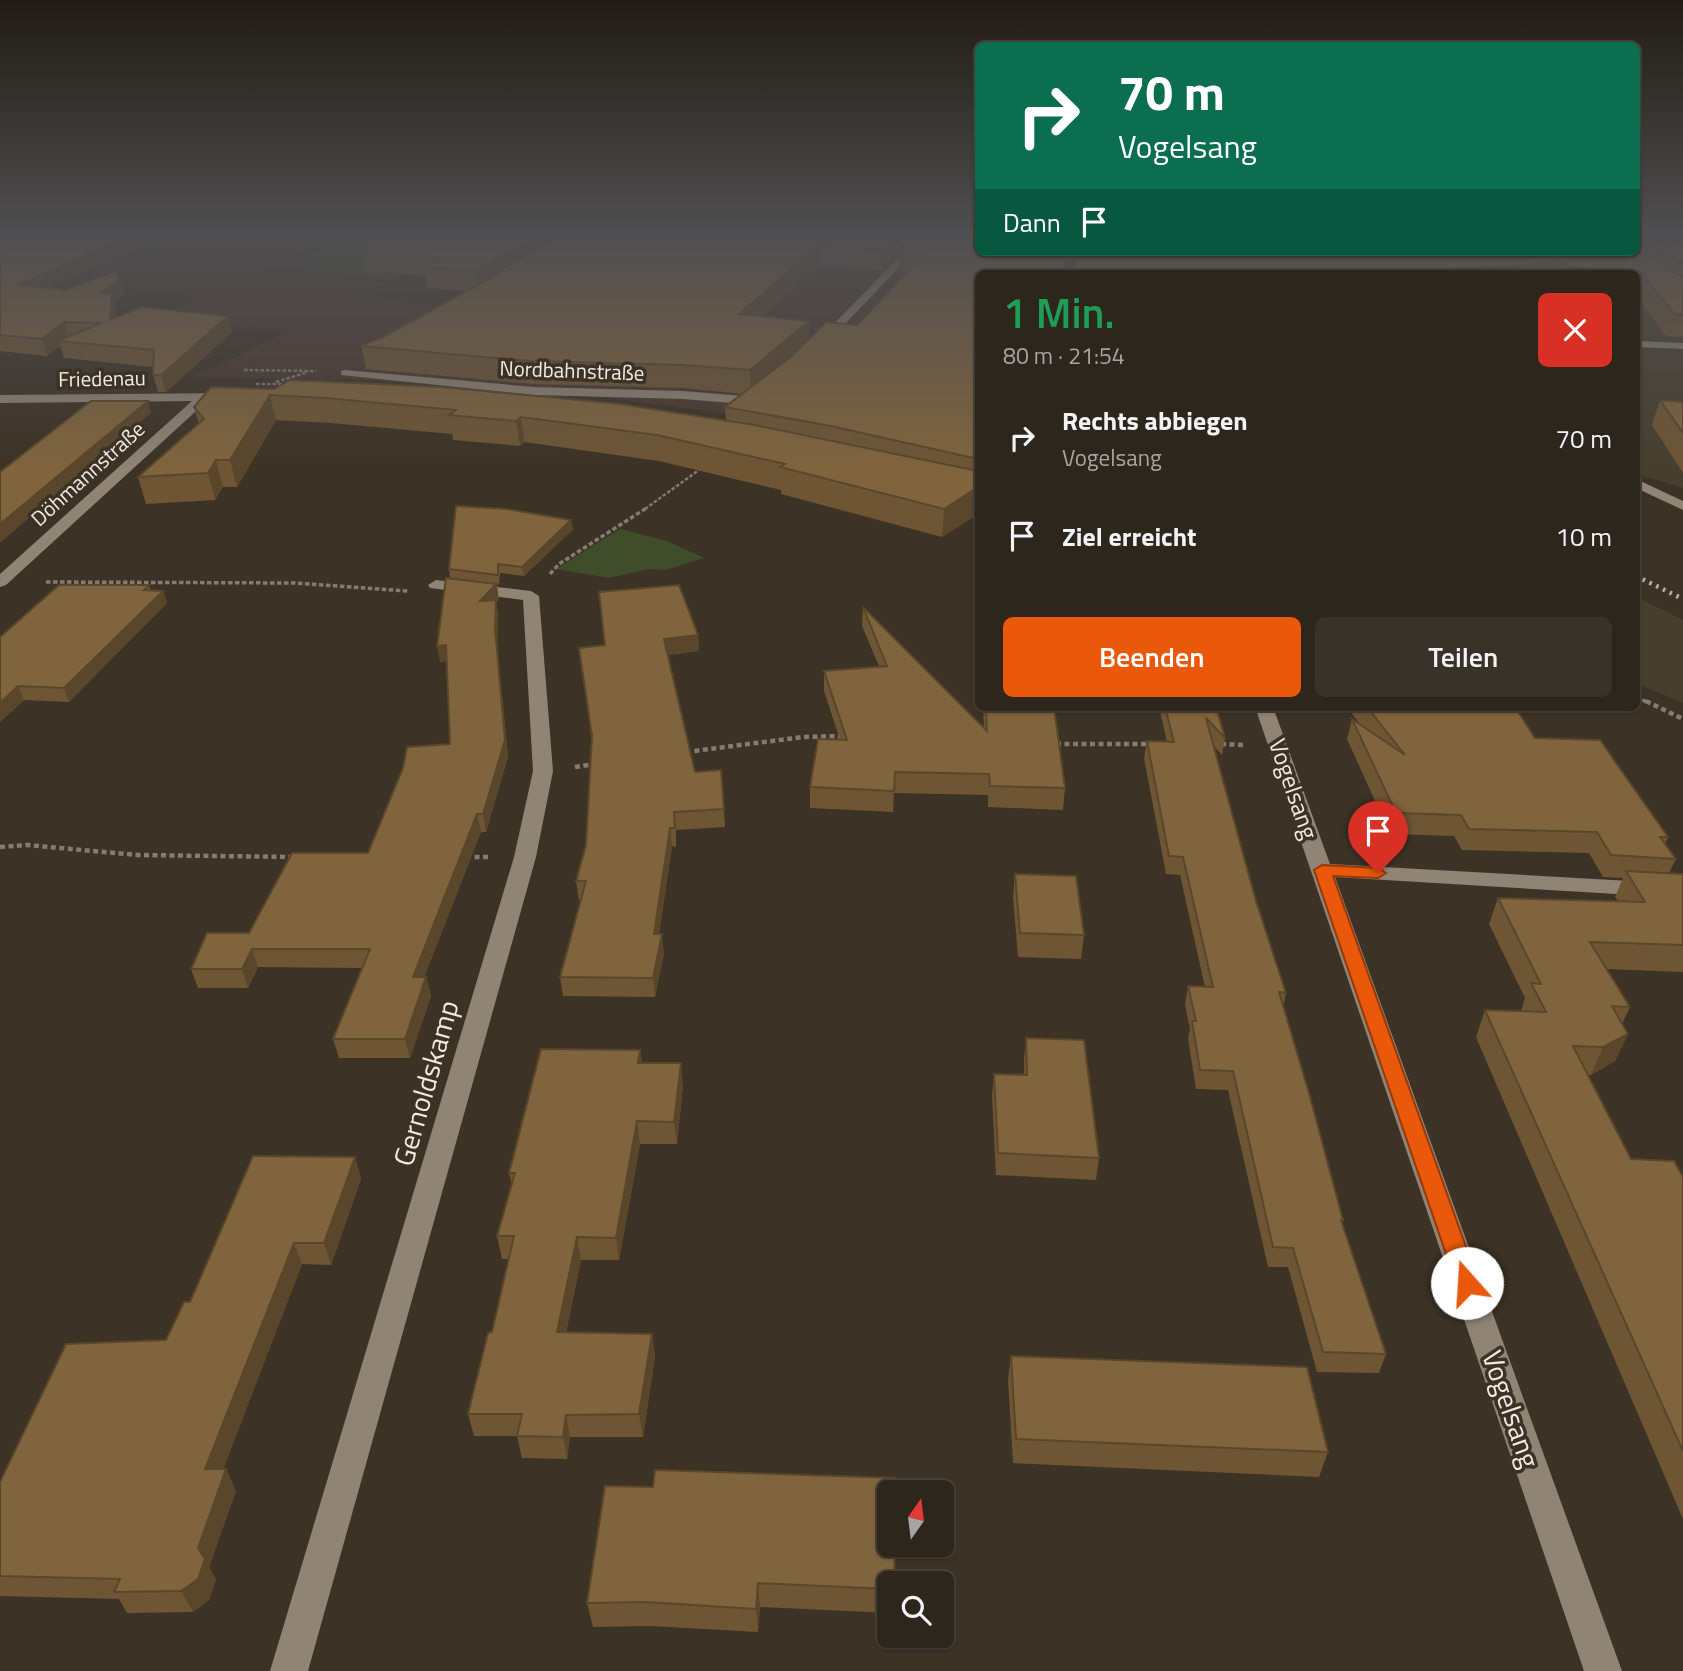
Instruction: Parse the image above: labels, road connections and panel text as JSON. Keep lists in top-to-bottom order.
{
  "streets": {
    "street": [
      "Nordbahnstraße",
      "Friedenau",
      "Döhmannstraße",
      "Vogelsang",
      "Gernoldskamp"
    ]
  },
  "crossings": [
    ["Friedenau", "Döhmannstraße"]
  ],
  "north": "top",
  "page": {
    "turn": ["70 m", "Vogelsang"],
    "then": "Dann",
    "heading": ["1 Min.", "80 m · 21:54"],
    "list": [
      {
        "name": "Rechts abbiegen",
        "note": "Vogelsang",
        "value": "70 m"
      },
      {
        "name": "Ziel erreicht",
        "value": "10 m"
      }
    ],
    "buttons": ["Beenden", "Teilen"]
  }
}
